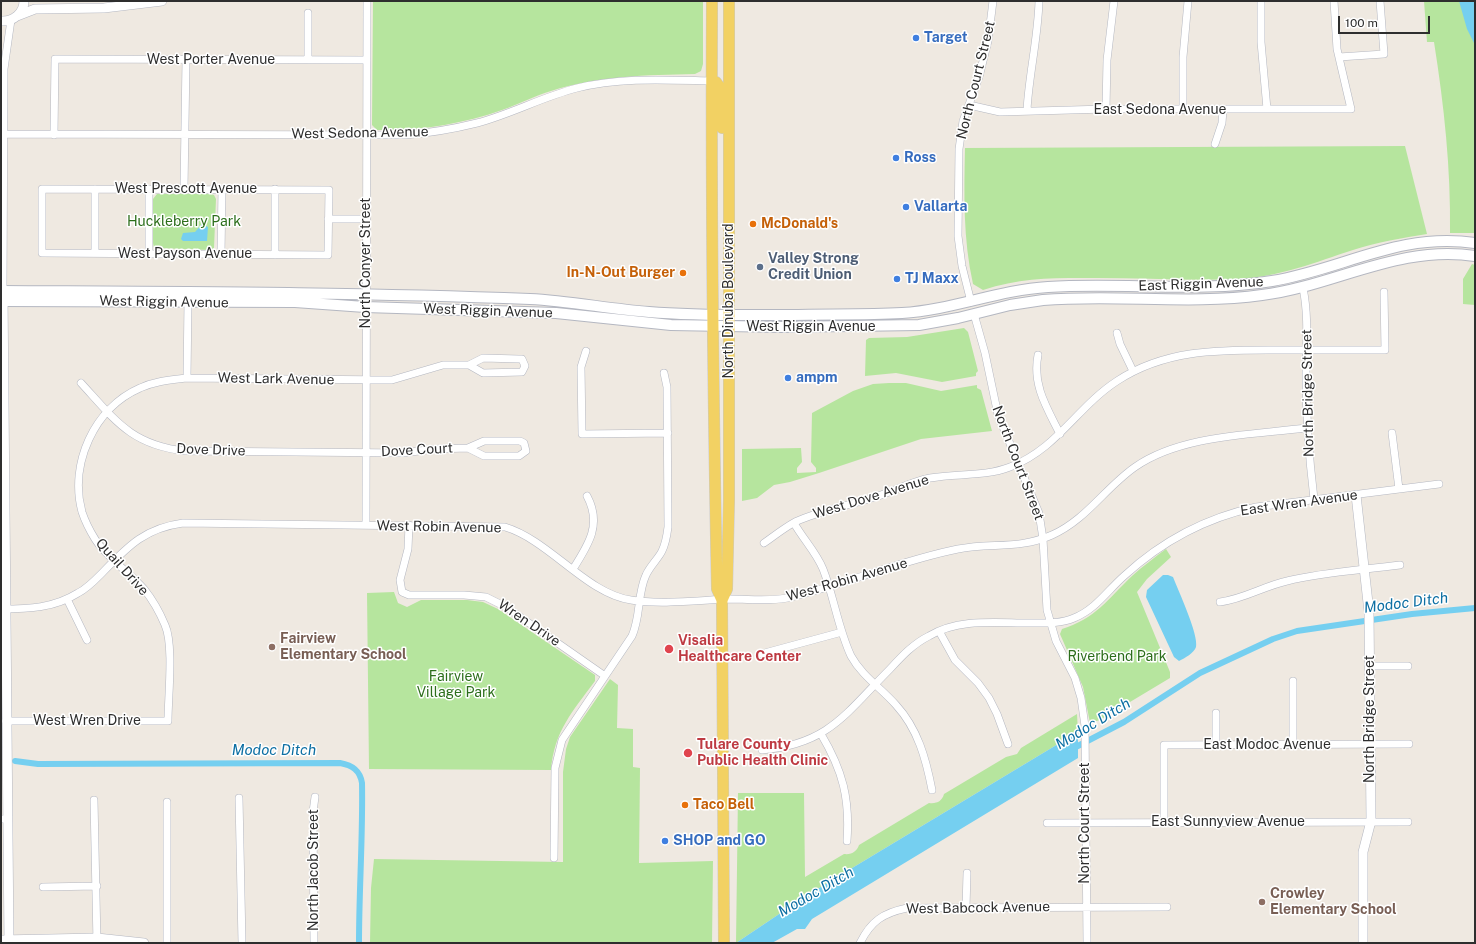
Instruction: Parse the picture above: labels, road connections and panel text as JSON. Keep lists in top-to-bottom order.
{
  "streets": {
    "main road": ["East Riggin Avenue", "North Dinuba Boulevard", "West Riggin Avenue"],
    "street": [
      "West Porter Avenue",
      "North Court Street",
      "East Sedona Avenue",
      "West Sedona Avenue",
      "West Prescott Avenue",
      "West Payson Avenue",
      "North Conyer Street",
      "West Lark Avenue",
      "North Bridge Street",
      "Dove Drive",
      "Dove Court",
      "West Dove Avenue",
      "East Wren Avenue",
      "West Robin Avenue",
      "Quail Drive",
      "Wren Drive",
      "West Wren Drive",
      "East Modoc Avenue",
      "East Sunnyview Avenue",
      "North Jacob Street",
      "West Babcock Avenue"
    ]
  },
  "crossings": [
    ["West Porter Avenue", "West Sedona Avenue"],
    ["West Porter Avenue", "North Conyer Street"],
    ["North Court Street", "East Sedona Avenue"],
    ["North Court Street", "East Riggin Avenue"],
    ["North Court Street", "West Riggin Avenue"],
    ["North Court Street", "West Dove Avenue"],
    ["North Court Street", "East Wren Avenue"],
    ["North Court Street", "West Robin Avenue"],
    ["North Court Street", "East Sunnyview Avenue"],
    ["North Court Street", "West Babcock Avenue"],
    ["West Sedona Avenue", "North Conyer Street"],
    ["West Sedona Avenue", "North Dinuba Boulevard"],
    ["West Prescott Avenue", "West Payson Avenue"],
    ["North Conyer Street", "West Riggin Avenue"],
    ["North Conyer Street", "West Lark Avenue"],
    ["North Conyer Street", "Dove Drive"],
    ["North Conyer Street", "Dove Court"],
    ["North Conyer Street", "West Robin Avenue"],
    ["East Riggin Avenue", "West Riggin Avenue"],
    ["East Riggin Avenue", "North Bridge Street"],
    ["North Dinuba Boulevard", "West Riggin Avenue"],
    ["North Dinuba Boulevard", "West Robin Avenue"],
    ["West Lark Avenue", "Quail Drive"],
    ["North Bridge Street", "West Dove Avenue"],
    ["North Bridge Street", "East Wren Avenue"],
    ["North Bridge Street", "West Robin Avenue"],
    ["North Bridge Street", "East Modoc Avenue"],
    ["North Bridge Street", "East Sunnyview Avenue"],
    ["Dove Drive", "Dove Court"],
    ["Dove Drive", "Quail Drive"],
    ["West Robin Avenue", "Quail Drive"],
    ["West Robin Avenue", "Wren Drive"],
    ["Quail Drive", "West Wren Drive"],
    ["East Modoc Avenue", "East Sunnyview Avenue"]
  ],
  "water": ["Modoc Ditch"],
  "parks": ["Huckleberry Park", "Riverbend Park", "Fairview Village Park"],
  "places": [
    "Target",
    "Ross",
    "Vallarta",
    "McDonald's",
    "Valley Strong Credit Union",
    "In-N-Out Burger",
    "TJ Maxx",
    "ampm",
    "Fairview Elementary School",
    "Visalia Healthcare Center",
    "Tulare County Public Health Clinic",
    "Taco Bell",
    "SHOP and GO",
    "Crowley Elementary School"
  ],
  "scale_bar": "100 m"
}
